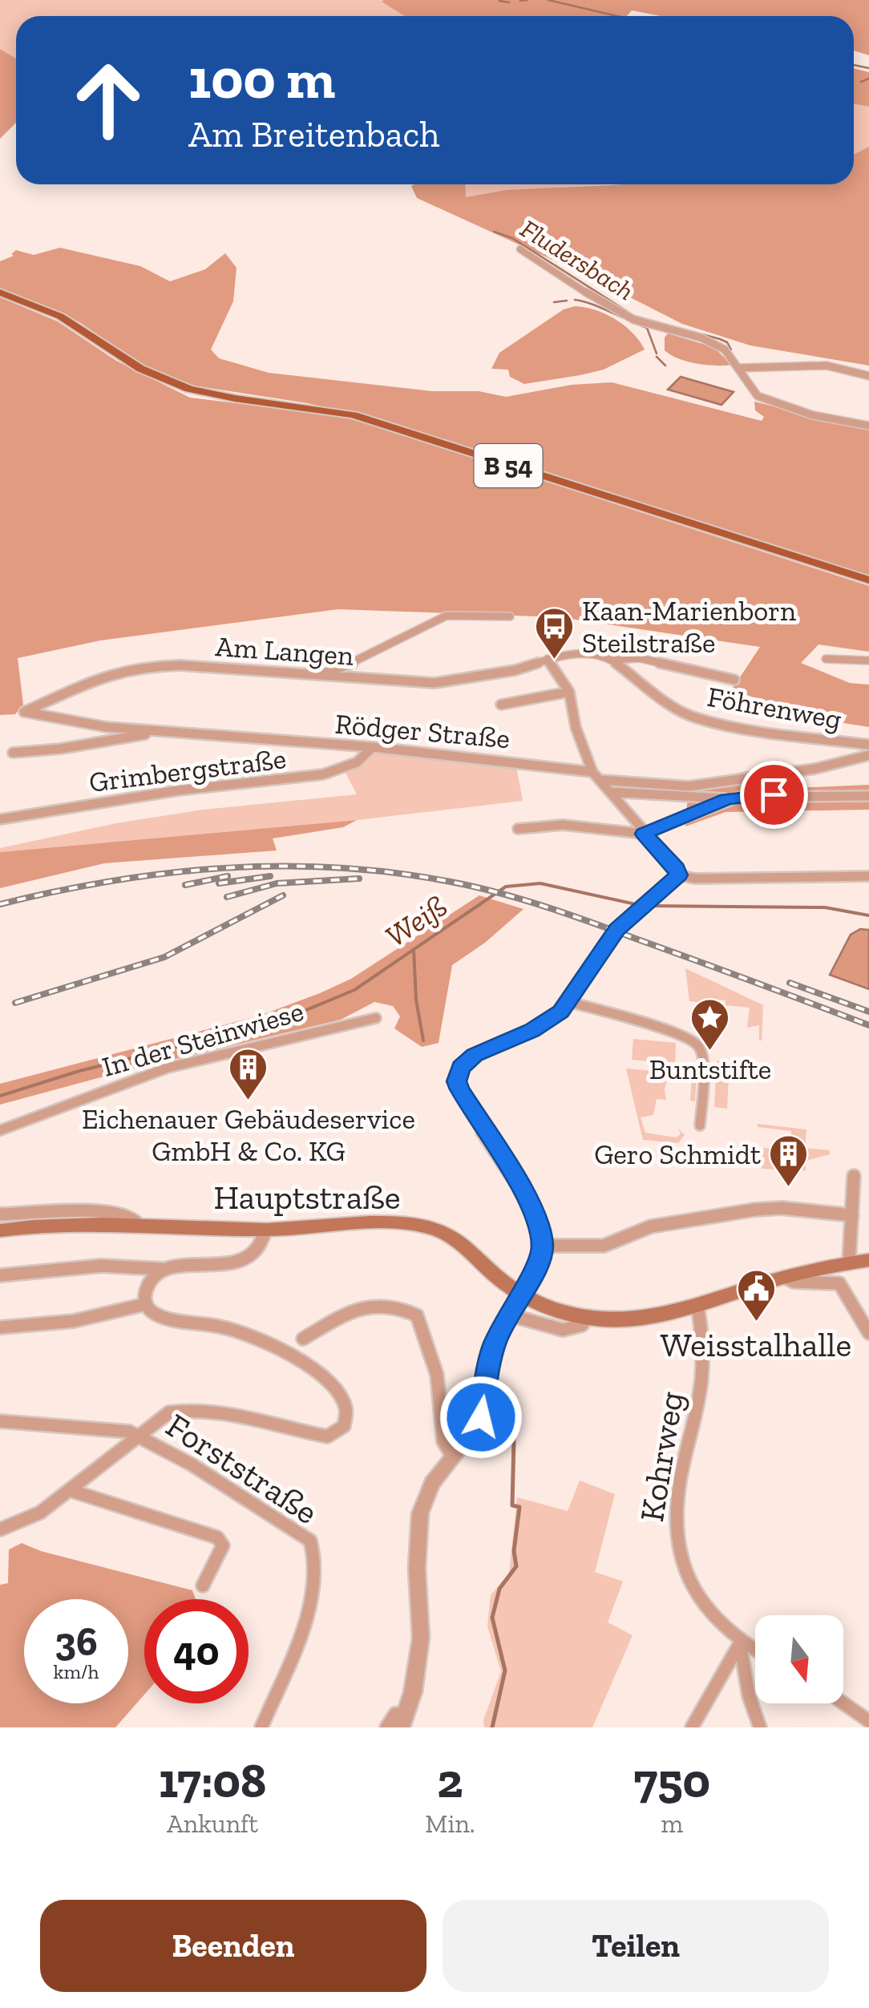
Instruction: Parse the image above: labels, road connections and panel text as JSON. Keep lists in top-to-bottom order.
{
  "streets": {
    "main road": ["B 54", "Hauptstraße"],
    "street": [
      "Am Langen",
      "Föhrenweg",
      "Rödger Straße",
      "Grimbergstraße",
      "In der Steinwiese",
      "Kohrweg",
      "Forststraße"
    ]
  },
  "crossings": [
    ["Am Langen", "Föhrenweg"],
    ["Am Langen", "Rödger Straße"],
    ["Rödger Straße", "Grimbergstraße"],
    ["Hauptstraße", "Kohrweg"]
  ],
  "water": ["Fludersbach", "Weiß"],
  "places": {
    "bus stop": ["Kaan-Marienborn Steilstraße"],
    "place": ["Buntstifte"],
    "building": ["Eichenauer Gebäudeservice GmbH & Co. KG", "Gero Schmidt"],
    "public building": ["Weisstalhalle"]
  },
  "north": "bottom",
  "page": {
    "turn": ["100 m", "Am Breitenbach"],
    "speed": "36 km/h",
    "limit": "40",
    "eta": [
      "17:08",
      "Ankunft",
      "2",
      "Min.",
      "750",
      "m"
    ],
    "buttons": ["Beenden", "Teilen"]
  }
}
